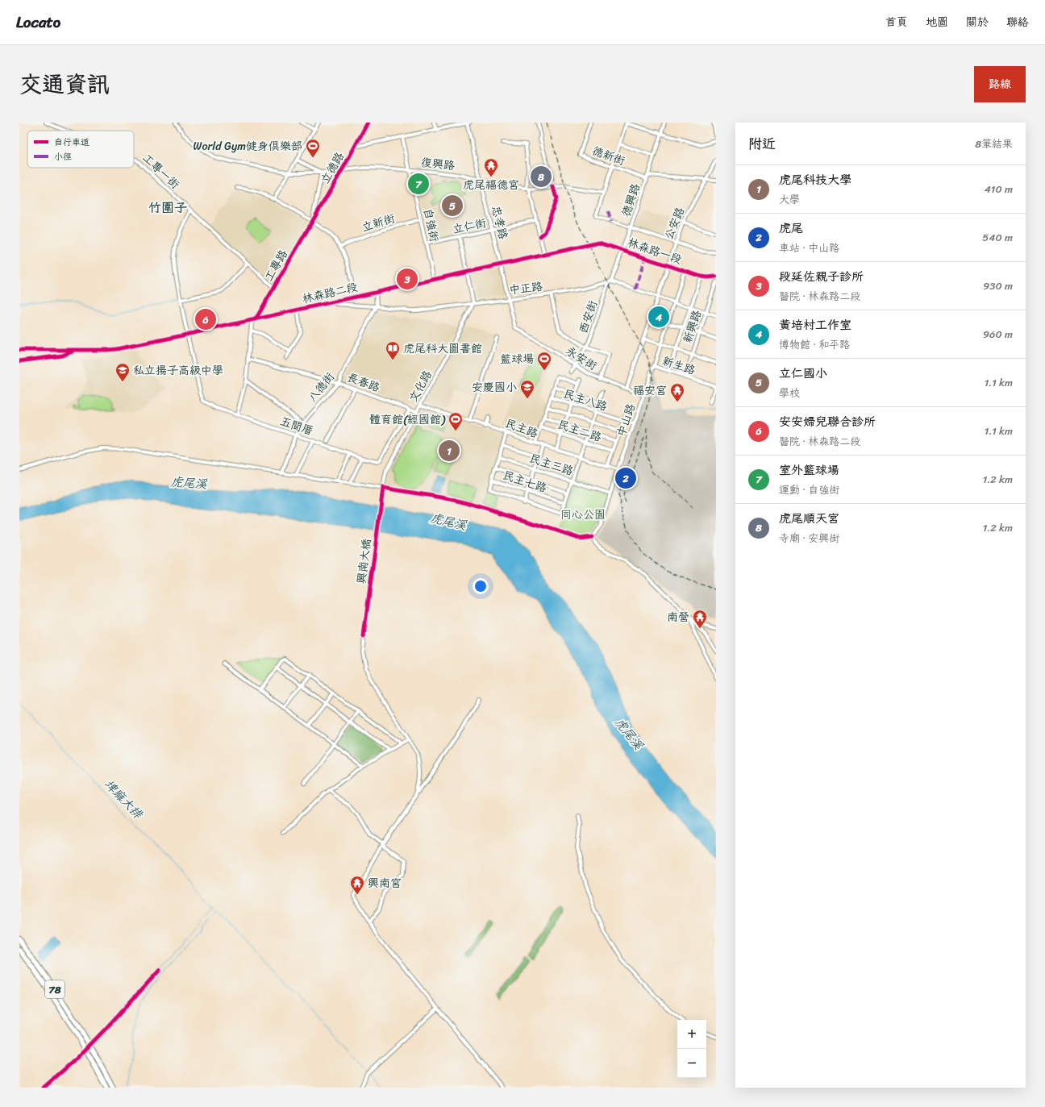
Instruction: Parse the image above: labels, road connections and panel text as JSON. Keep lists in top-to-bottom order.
{
  "streets": {
    "highway": ["78"],
    "main road": ["林森路一段", "林森路二段"],
    "street": [
      "德新街",
      "復興路",
      "立德路",
      "工專一街",
      "德興路",
      "立新街",
      "忠孝路",
      "公安路",
      "自強街",
      "立仁街",
      "工專路",
      "中正路",
      "西安街",
      "新興路",
      "永安街",
      "新生路",
      "長春路",
      "文化路",
      "八德街",
      "民主八路",
      "中山路",
      "五間厝",
      "民主路",
      "民主二路",
      "民主三路",
      "民主七路",
      "興南大橋"
    ]
  },
  "crossings": [
    ["德新街", "德興路"],
    ["德新街", "公安路"],
    ["復興路", "立德路"],
    ["復興路", "忠孝路"],
    ["復興路", "自強街"],
    ["復興路", "工專路"],
    ["立德路", "工專路"],
    ["工專一街", "工專路"],
    ["德興路", "林森路一段"],
    ["德興路", "中正路"],
    ["德興路", "西安街"],
    ["立新街", "自強街"],
    ["忠孝路", "立仁街"],
    ["忠孝路", "中正路"],
    ["忠孝路", "林森路二段"],
    ["忠孝路", "永安街"],
    ["公安路", "林森路一段"],
    ["公安路", "永安街"],
    ["自強街", "立仁街"],
    ["自強街", "林森路二段"],
    ["林森路一段", "林森路二段"],
    ["林森路一段", "中山路"],
    ["工專路", "林森路二段"],
    ["工專路", "長春路"],
    ["工專路", "五間厝"],
    ["中正路", "林森路二段"],
    ["中正路", "西安街"],
    ["中正路", "文化路"],
    ["中正路", "八德街"],
    ["林森路二段", "五間厝"],
    ["西安街", "永安街"],
    ["新興路", "新生路"],
    ["永安街", "中山路"],
    ["新生路", "中山路"],
    ["長春路", "文化路"],
    ["長春路", "八德街"],
    ["文化路", "五間厝"],
    ["文化路", "民主路"],
    ["文化路", "興南大橋"],
    ["八德街", "五間厝"],
    ["民主八路", "中山路"],
    ["中山路", "民主路"],
    ["中山路", "民主三路"],
    ["民主三路", "民主七路"]
  ],
  "districts": ["竹圍子"],
  "water": ["虎尾溪", "埤麻大排"],
  "parks": ["同心公園"],
  "places": {
    "sports": ["World Gym健身俱樂部", "籃球場", "體育館(經國館)"],
    "temple": [
      "虎尾福德宮",
      "福安宮",
      "南營",
      "興南宮"
    ],
    "library": ["虎尾科大圖書館"],
    "school or university": ["私立揚子高級中學", "安慶國小"]
  },
  "legend": ["自行車道", "小徑"],
  "page": {
    "header": "Locato",
    "nav": [
      "首頁",
      "地圖",
      "關於",
      "聯絡"
    ],
    "title": "交通資訊",
    "buttons": "路線",
    "heading": ["附近", "8筆結果"],
    "pins": [
      "8",
      "7",
      "5",
      "3",
      "4",
      "6",
      "1",
      "2"
    ],
    "list": [
      {
        "mark": "1",
        "name": "虎尾科技大學",
        "note": "大學",
        "value": "410 m"
      },
      {
        "mark": "2",
        "name": "虎尾",
        "note": "車站 · 中山路",
        "value": "540 m"
      },
      {
        "mark": "3",
        "name": "段延佐親子診所",
        "note": "醫院 · 林森路二段",
        "value": "930 m"
      },
      {
        "mark": "4",
        "name": "黃培村工作室",
        "note": "博物館 · 和平路",
        "value": "960 m"
      },
      {
        "mark": "5",
        "name": "立仁國小",
        "note": "學校",
        "value": "1.1 km"
      },
      {
        "mark": "6",
        "name": "安安婦兒聯合診所",
        "note": "醫院 · 林森路二段",
        "value": "1.1 km"
      },
      {
        "mark": "7",
        "name": "室外籃球場",
        "note": "運動 · 自強街",
        "value": "1.2 km"
      },
      {
        "mark": "8",
        "name": "虎尾順天宮",
        "note": "寺廟 · 安興街",
        "value": "1.2 km"
      }
    ],
    "map_buttons": ["+", "−"]
  }
}
